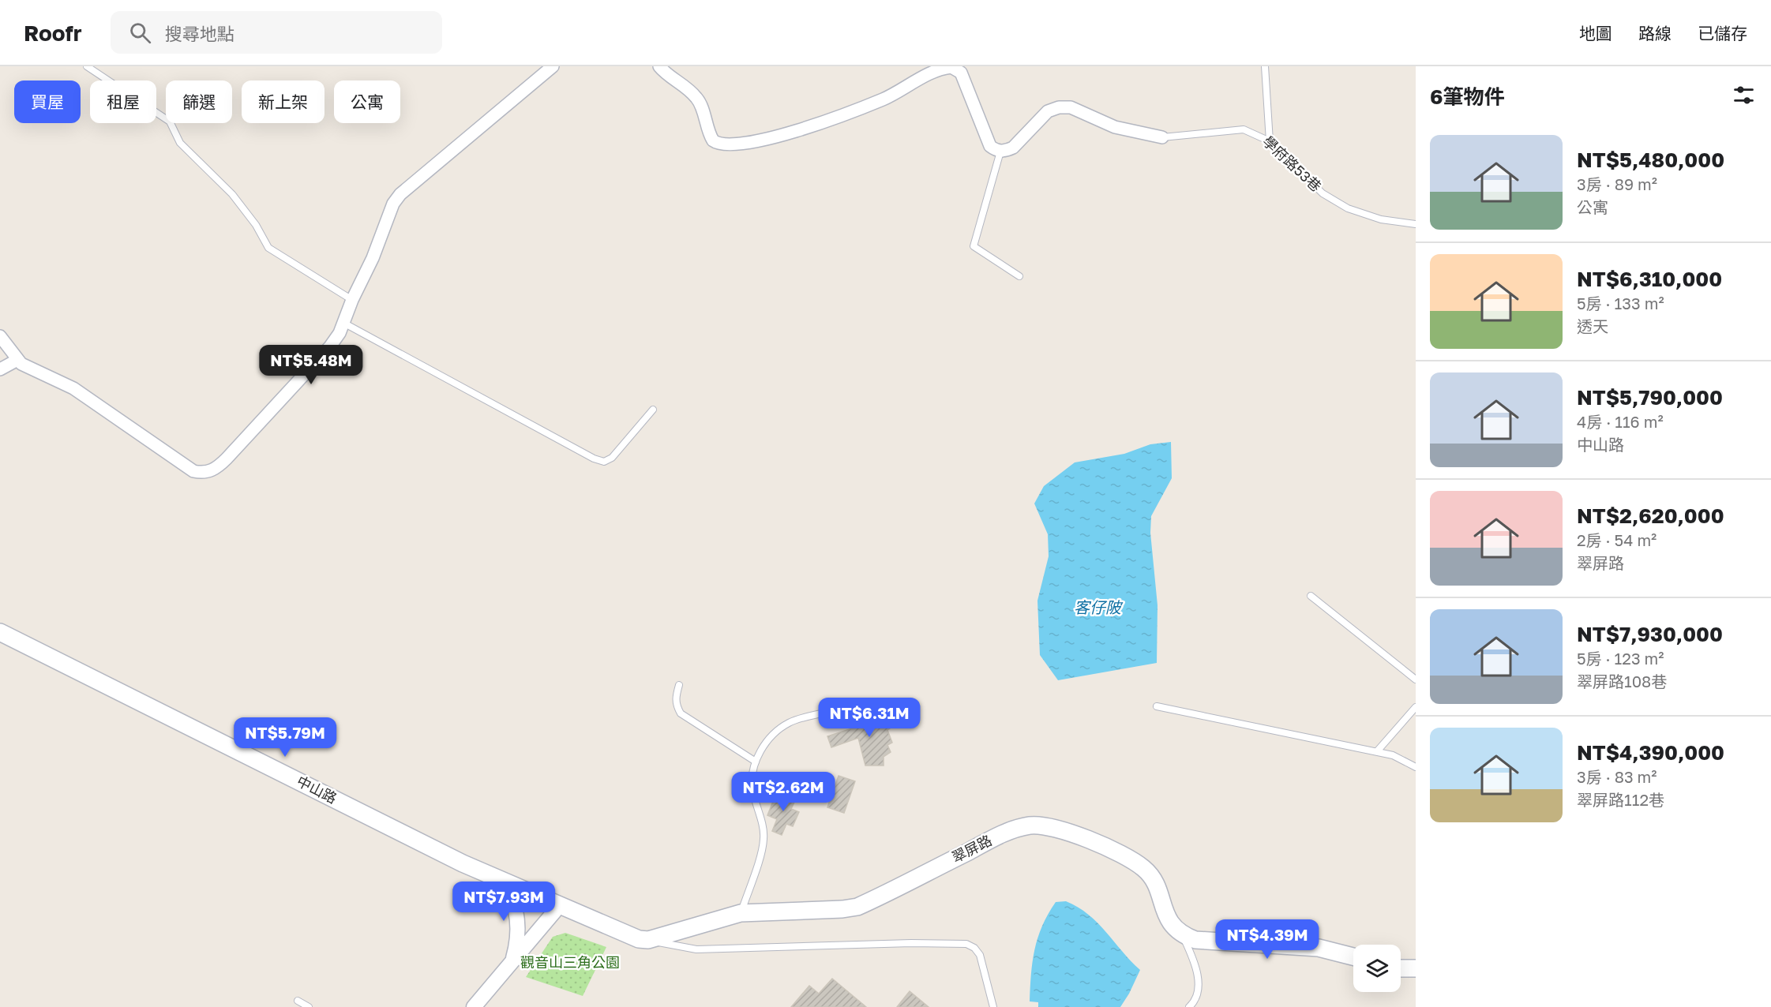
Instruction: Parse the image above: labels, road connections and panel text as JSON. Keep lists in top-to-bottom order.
{
  "streets": {
    "main road": ["中山路", "翠屏路"],
    "lane": ["學府路53巷"]
  },
  "water": ["客仔陂"],
  "parks": ["觀音山三角公園"],
  "page": {
    "header": "Roofr",
    "search": "搜尋地點",
    "nav": ["地圖", "路線", "已儲存"],
    "heading": "6筆物件",
    "chip": [
      "買屋",
      "租屋",
      "篩選",
      "新上架",
      "公寓"
    ],
    "list": [
      {
        "name": "NT$5,480,000",
        "note": "3房 · 89 m² · 公寓"
      },
      {
        "name": "NT$6,310,000",
        "note": "5房 · 133 m² · 透天"
      },
      {
        "name": "NT$5,790,000",
        "note": "4房 · 116 m² · 中山路"
      },
      {
        "name": "NT$2,620,000",
        "note": "2房 · 54 m² · 翠屏路"
      },
      {
        "name": "NT$7,930,000",
        "note": "5房 · 123 m² · 翠屏路108巷"
      },
      {
        "name": "NT$4,390,000",
        "note": "3房 · 83 m² · 翠屏路112巷"
      }
    ],
    "price": [
      "NT$5.48M",
      "NT$6.31M",
      "NT$5.79M",
      "NT$2.62M",
      "NT$7.93M",
      "NT$4.39M"
    ]
  }
}
